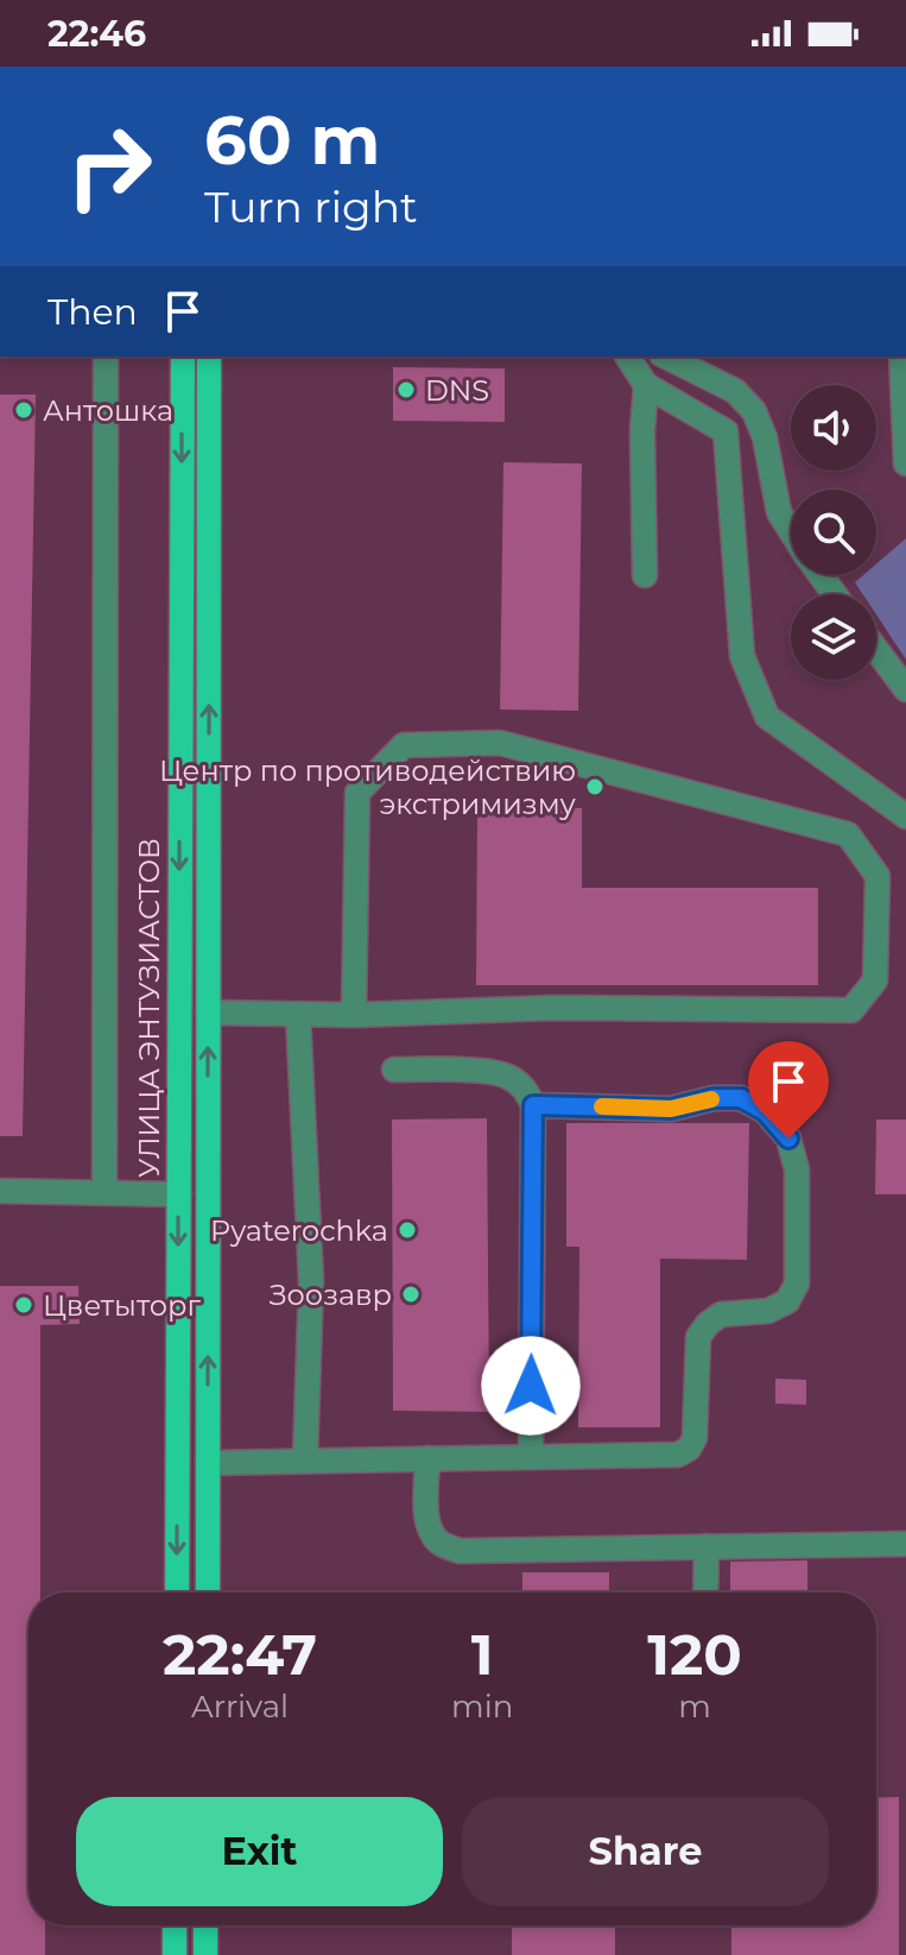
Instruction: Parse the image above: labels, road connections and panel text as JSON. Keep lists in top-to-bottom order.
{
  "streets": {
    "main road": ["УЛИЦА ЭНТУЗИАСТОВ"]
  },
  "places": [
    "DNS",
    "Антошка",
    "Центр по противодействию экстримизму",
    "Pyaterochka",
    "Зоозавр",
    "Цветыторг"
  ],
  "page": {
    "status": "22:46",
    "turn": ["60 m", "Turn right"],
    "then": "Then",
    "eta": [
      "22:47",
      "Arrival",
      "1",
      "min",
      "120",
      "m"
    ],
    "buttons": ["Exit", "Share"]
  }
}
